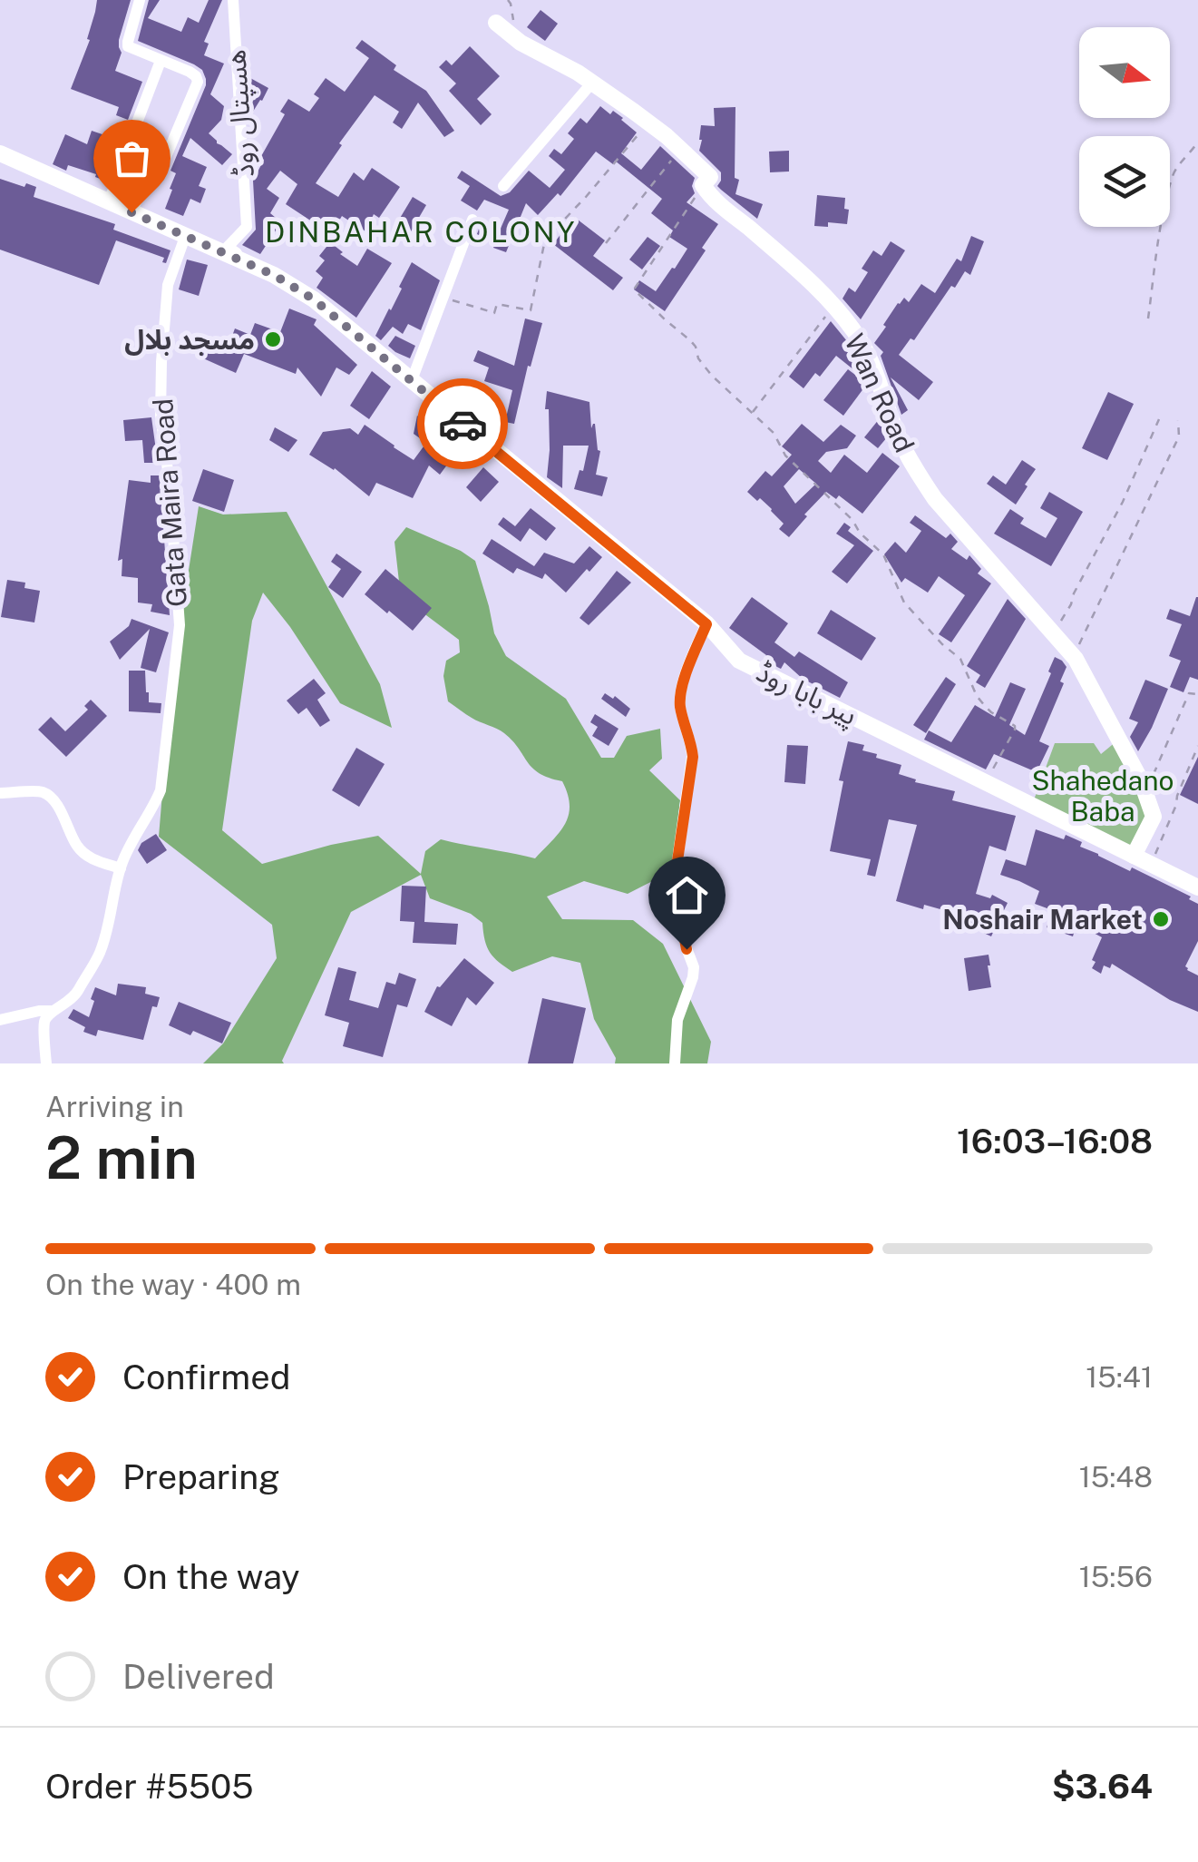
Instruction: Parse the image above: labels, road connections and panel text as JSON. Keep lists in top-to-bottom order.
{
  "streets": {
    "main road": ["Wan Road", "پیر بابا روڈ"],
    "street": ["ھسپتال روڈ", "Gata Maira Road"]
  },
  "crossings": [
    ["ھسپتال روڈ", "پیر بابا روڈ"],
    ["Gata Maira Road", "پیر بابا روڈ"]
  ],
  "districts": ["DINBAHAR COLONY"],
  "parks": ["Shahedano Baba"],
  "places": ["مسجد بلال", "Noshair Market"],
  "north": "right",
  "page": {
    "heading": ["2 min", "Arriving in", "16:03–16:08"],
    "panel": ["Order #5505", "$3.64"],
    "bar": "On the way · 400 m",
    "list": [
      ["Confirmed", "15:41"],
      ["Preparing", "15:48"],
      ["On the way", "15:56"],
      "Delivered"
    ]
  }
}
